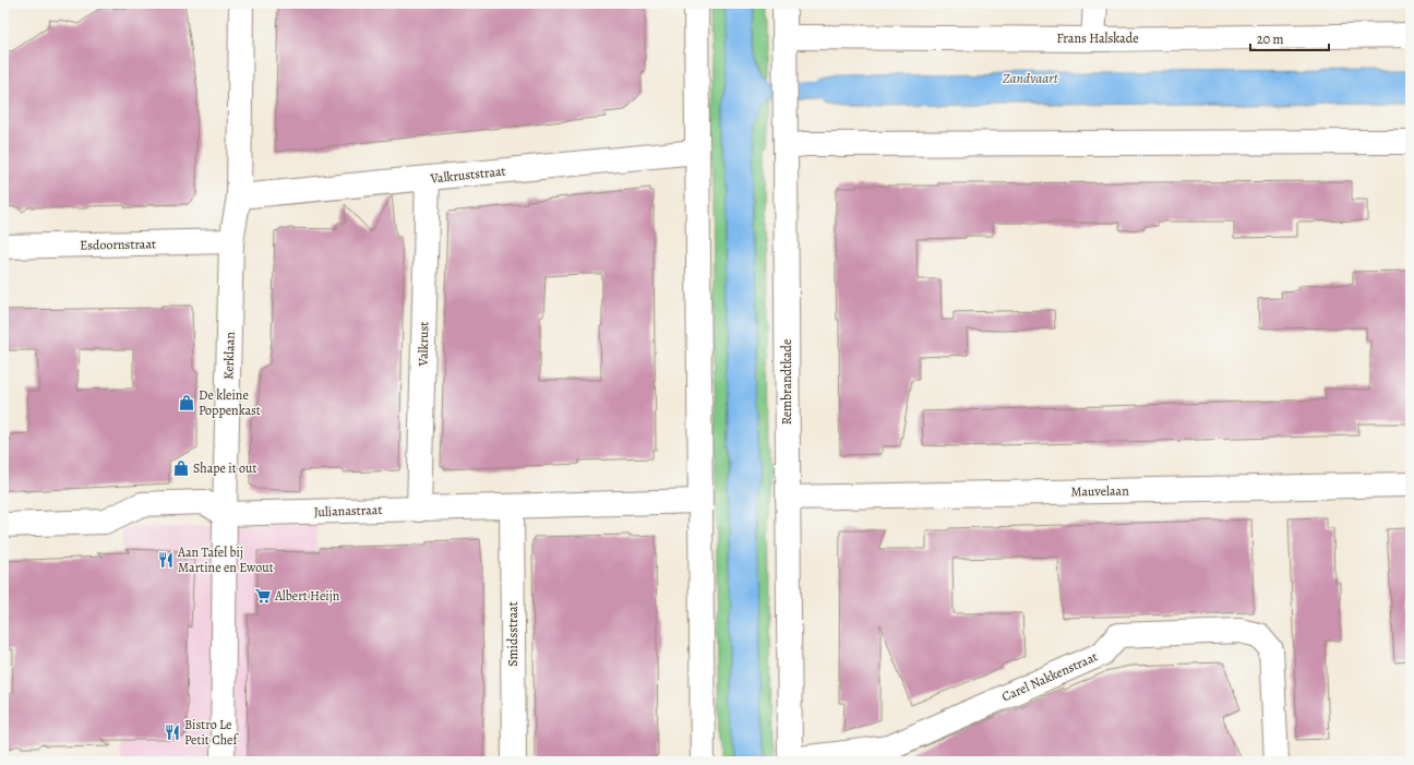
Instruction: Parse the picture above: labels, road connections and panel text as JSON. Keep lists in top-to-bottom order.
{
  "streets": {
    "street": [
      "Frans Halskade",
      "Valkruststraat",
      "Esdoornstraat",
      "Valkrust",
      "Kerklaan",
      "Rembrandtkade",
      "Mauvelaan",
      "Julianastraat",
      "Smidsstraat",
      "Carel Nakkenstraat"
    ]
  },
  "crossings": [
    ["Frans Halskade", "Rembrandtkade"],
    ["Valkruststraat", "Valkrust"],
    ["Valkruststraat", "Kerklaan"],
    ["Esdoornstraat", "Kerklaan"],
    ["Valkrust", "Julianastraat"],
    ["Kerklaan", "Julianastraat"],
    ["Rembrandtkade", "Mauvelaan"],
    ["Rembrandtkade", "Carel Nakkenstraat"],
    ["Julianastraat", "Smidsstraat"]
  ],
  "water": ["Zandvaart"],
  "places": {
    "shop": ["De kleine Poppenkast", "Shape it out"],
    "restaurant": ["Aan Tafel bij Martine en Ewout", "Bistro Le Petit Chef"],
    "supermarket": ["Albert Heijn"]
  },
  "scale_bar": "20 m"
}
